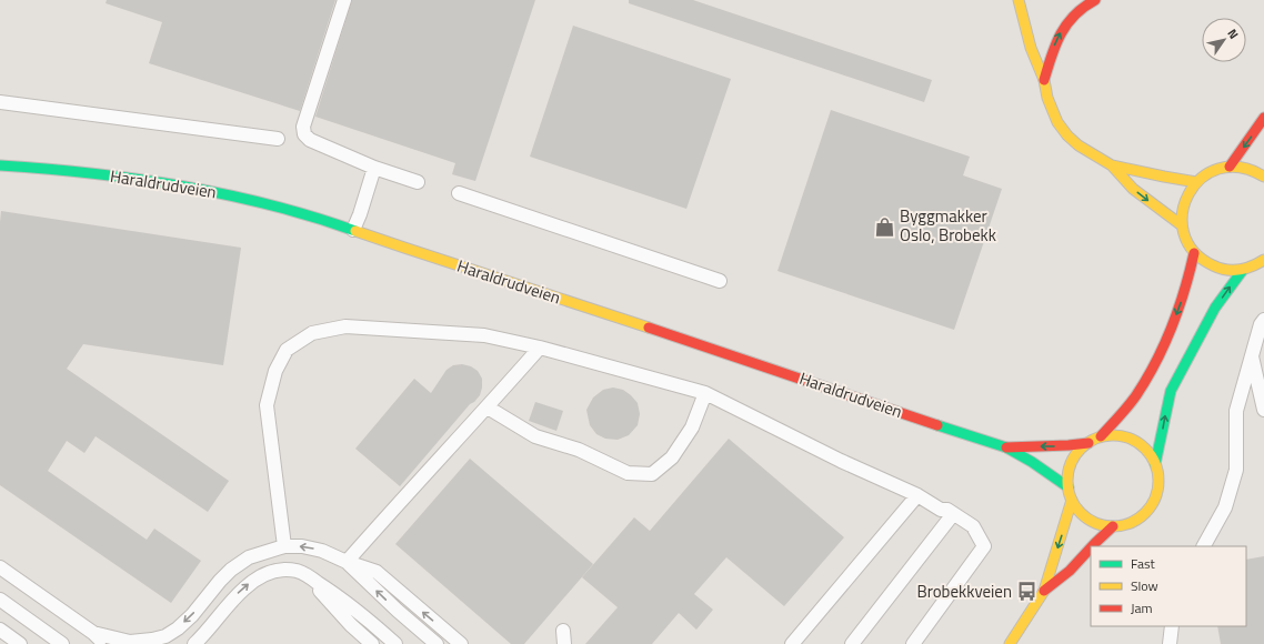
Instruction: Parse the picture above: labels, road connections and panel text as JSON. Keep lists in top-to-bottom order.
{
  "streets": {
    "main road": ["Haraldrudveien"]
  },
  "places": {
    "shop": ["Byggmakker Oslo, Brobekk"],
    "bus stop": ["Brobekkveien"]
  },
  "legend": ["Fast", "Slow", "Jam"],
  "north": "top right"
}
